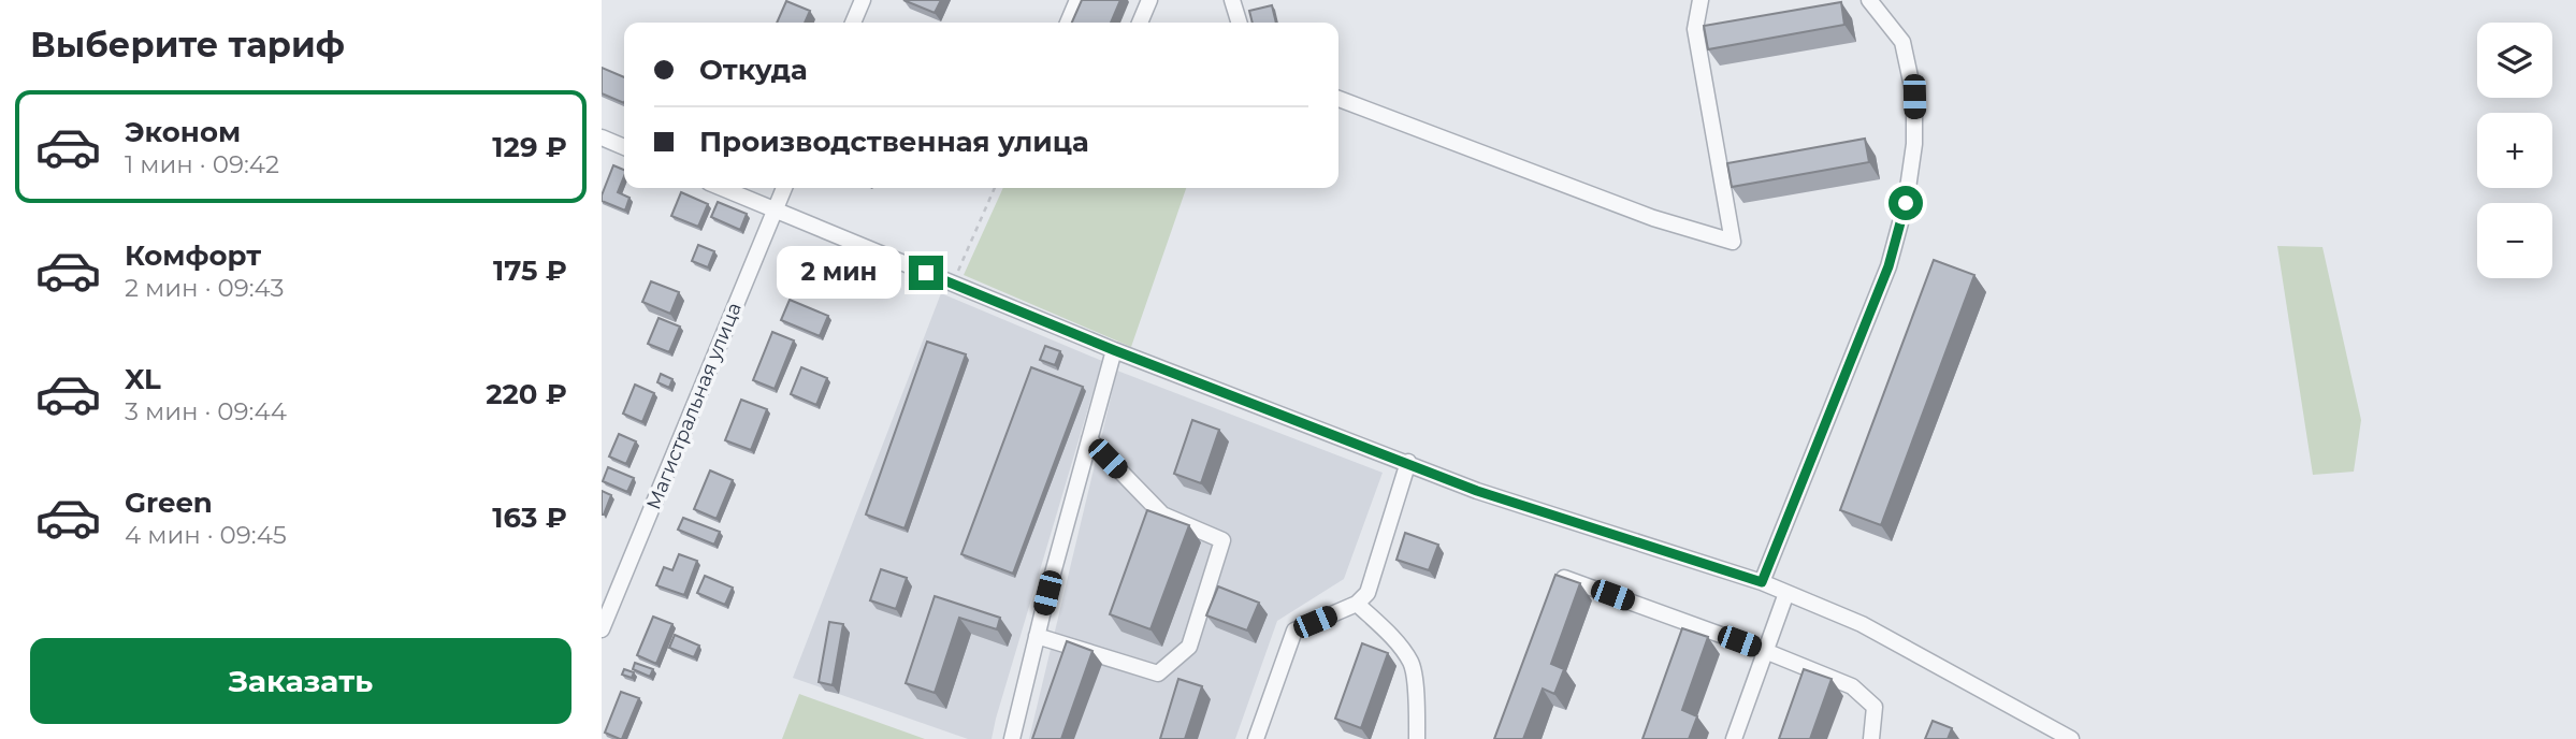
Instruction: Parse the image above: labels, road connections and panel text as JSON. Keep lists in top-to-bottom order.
{
  "streets": {
    "street": ["Магистральная улица"]
  },
  "page": {
    "heading": "Выберите тариф",
    "map_buttons": ["+", "−"],
    "banner": ["Откуда", "Производственная улица"],
    "list": [
      {
        "name": "Эконом",
        "note": "1 мин · 09:42",
        "value": "129 ₽"
      },
      {
        "name": "Комфорт",
        "note": "2 мин · 09:43",
        "value": "175 ₽"
      },
      {
        "name": "XL",
        "note": "3 мин · 09:44",
        "value": "220 ₽"
      },
      {
        "name": "Green",
        "note": "4 мин · 09:45",
        "value": "163 ₽"
      }
    ],
    "bubble": "2 мин",
    "buttons": "Заказать"
  }
}
